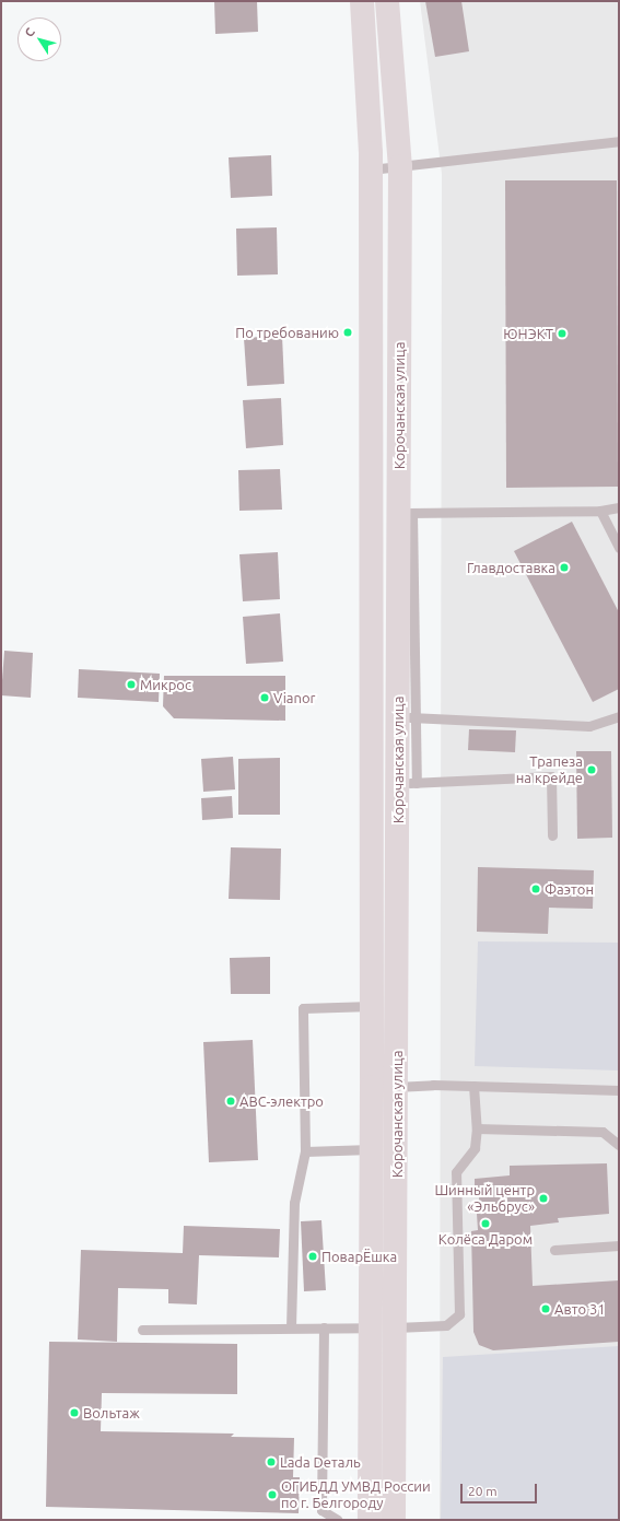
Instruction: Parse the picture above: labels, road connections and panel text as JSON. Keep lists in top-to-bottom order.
{
  "streets": {
    "main road": ["Корочанская улица"]
  },
  "places": [
    "По требованию",
    "ЮНЭКТ",
    "Главдоставка",
    "Микрос",
    "Vianor",
    "Трапеза на крейде",
    "Фаэтон",
    "АВС-электро",
    "Шинный центр «Эльбрус»",
    "Колёса Даром",
    "ПоварЁшка",
    "Авто 31",
    "Вольтаж",
    "Lada Dеталь",
    "ОГИБДД УМВД России по г. Белгороду"
  ],
  "scale_bar": "20 m",
  "north": "top left"
}
